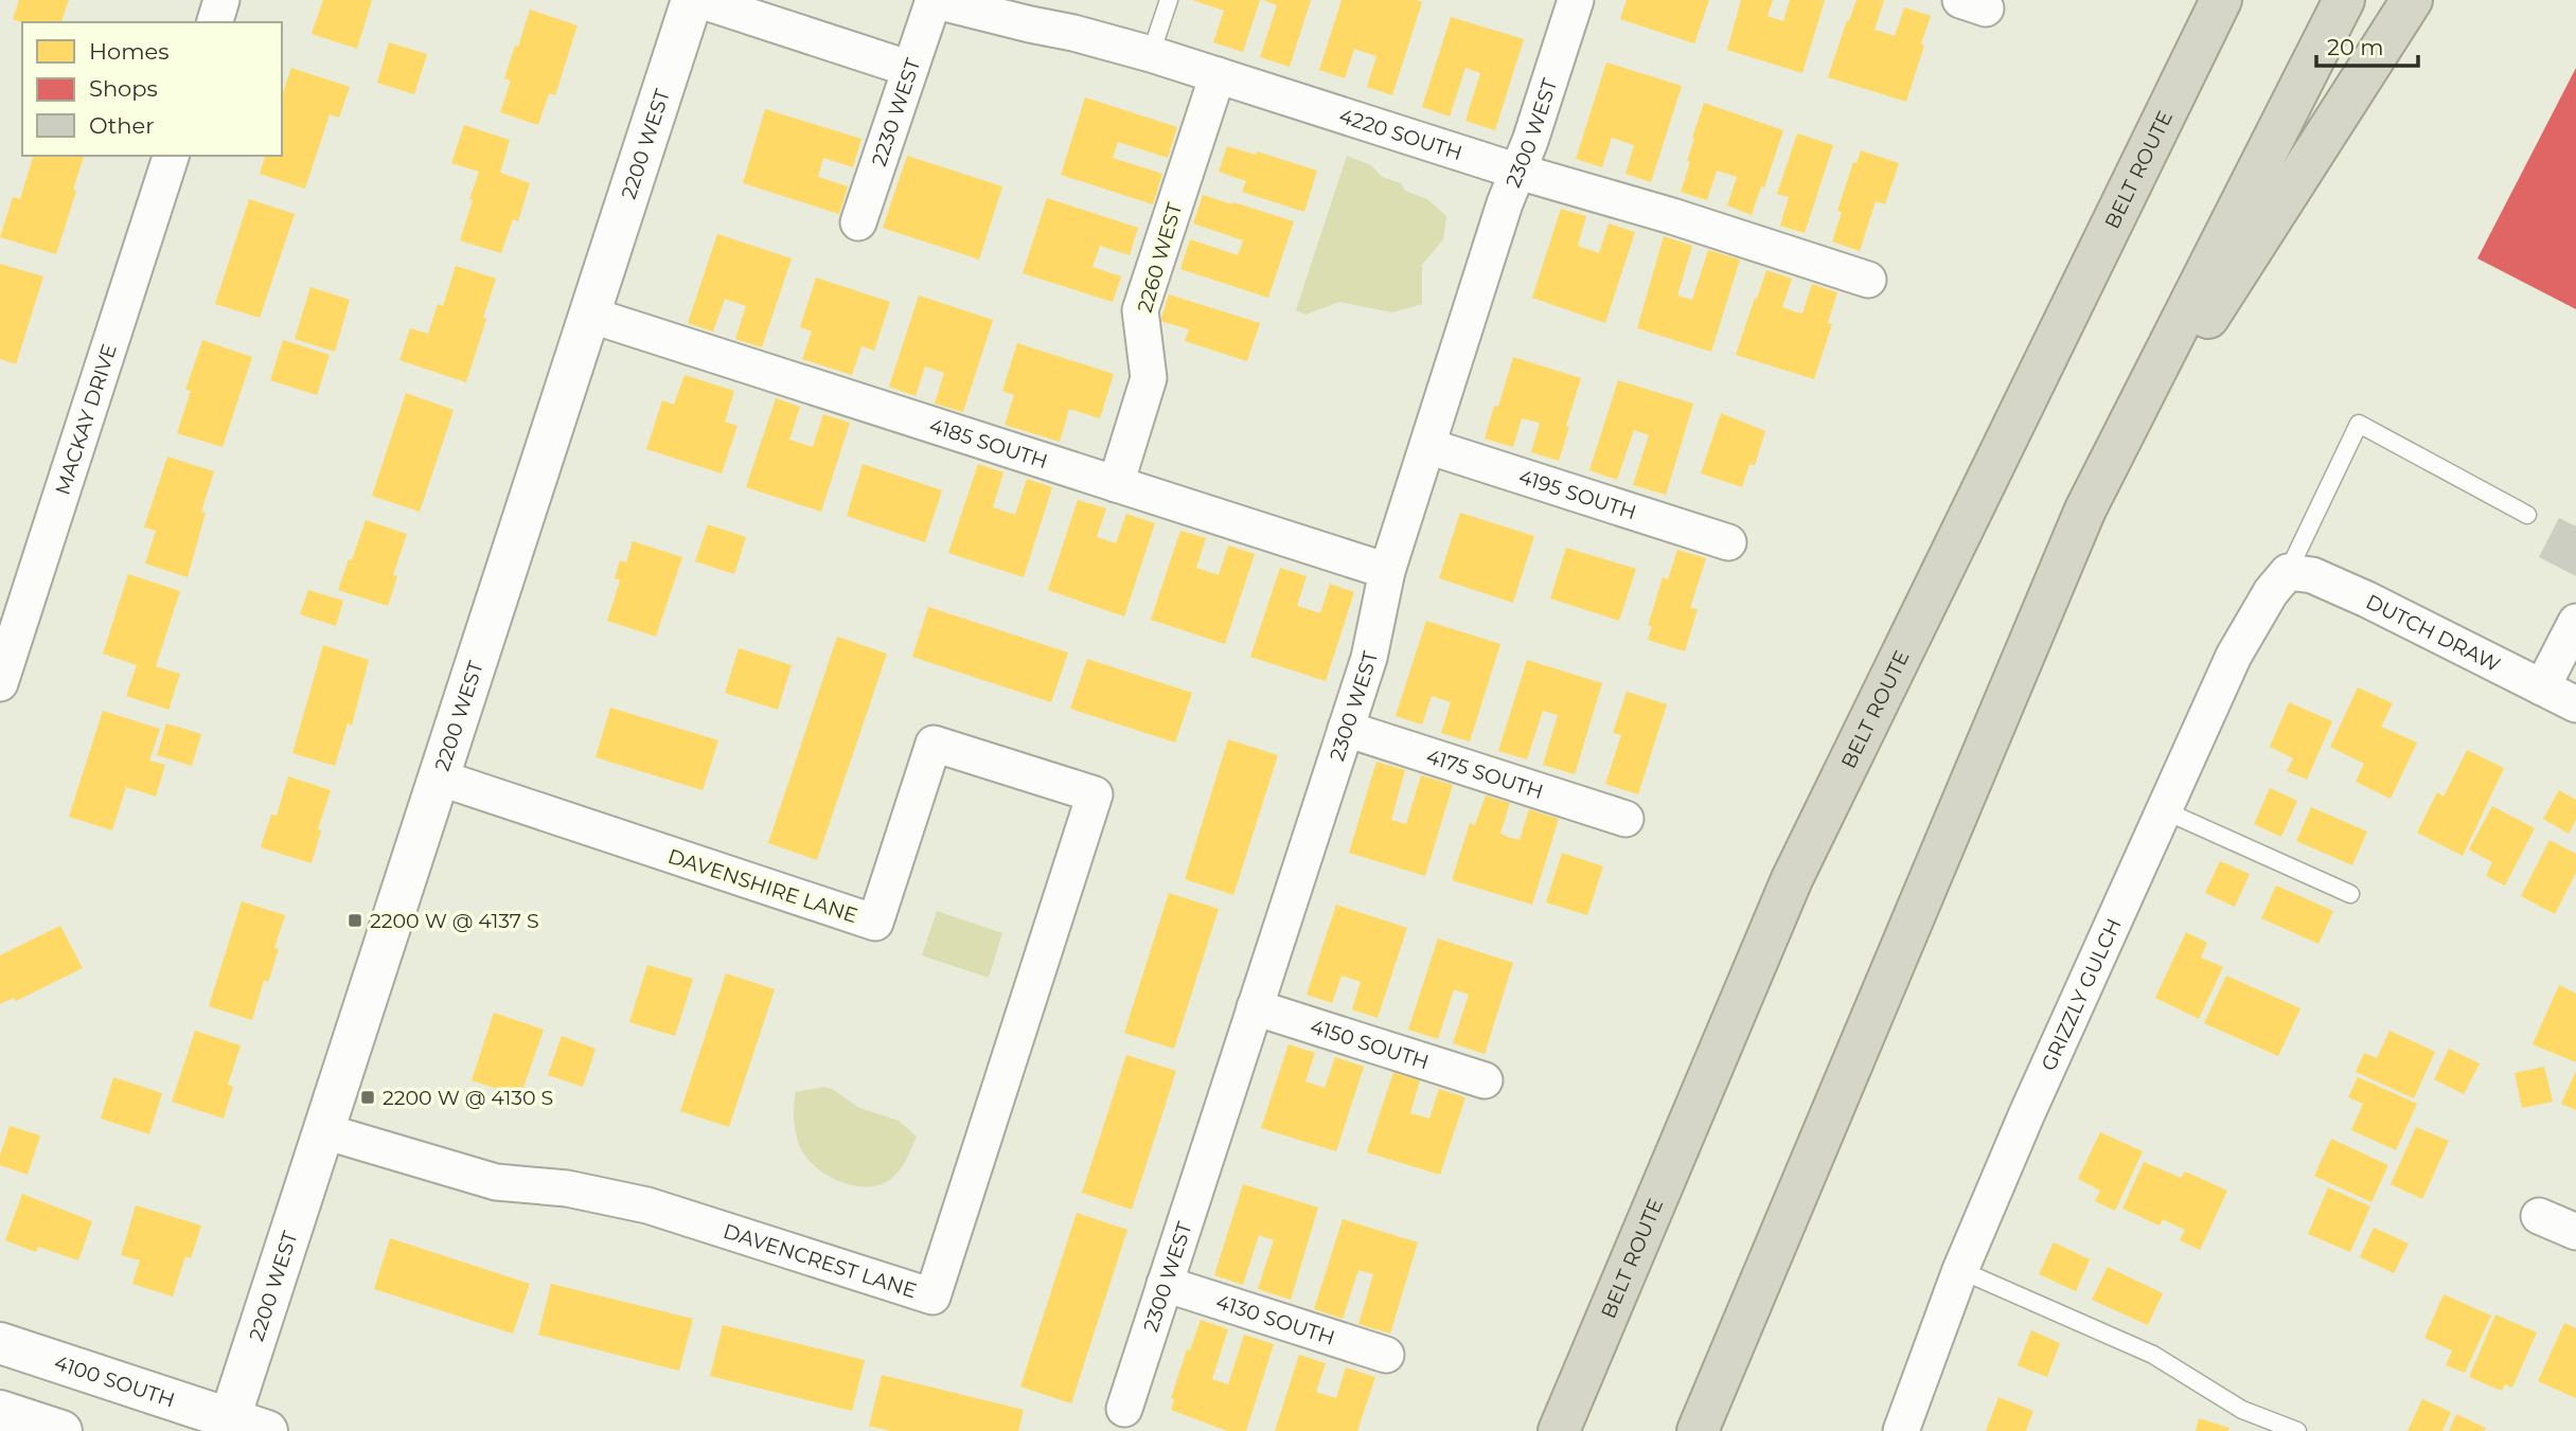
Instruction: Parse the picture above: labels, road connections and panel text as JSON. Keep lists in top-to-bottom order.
{
  "streets": {
    "highway": ["BELT ROUTE"],
    "street": [
      "2230 WEST",
      "2300 WEST",
      "4220 SOUTH",
      "2200 WEST",
      "2260 WEST",
      "MACKAY DRIVE",
      "4185 SOUTH",
      "4195 SOUTH",
      "DUTCH DRAW",
      "4175 SOUTH",
      "DAVENSHIRE LANE",
      "GRIZZLY GULCH",
      "4150 SOUTH",
      "DAVENCREST LANE",
      "4130 SOUTH",
      "4100 SOUTH"
    ]
  },
  "crossings": [
    ["2230 WEST", "4220 SOUTH"],
    ["2300 WEST", "4220 SOUTH"],
    ["2300 WEST", "4185 SOUTH"],
    ["2300 WEST", "4195 SOUTH"],
    ["2300 WEST", "4175 SOUTH"],
    ["2300 WEST", "4150 SOUTH"],
    ["2300 WEST", "4130 SOUTH"],
    ["4220 SOUTH", "2260 WEST"],
    ["2200 WEST", "4185 SOUTH"],
    ["2200 WEST", "DAVENSHIRE LANE"],
    ["2200 WEST", "DAVENCREST LANE"],
    ["2200 WEST", "4100 SOUTH"],
    ["2260 WEST", "4185 SOUTH"],
    ["DUTCH DRAW", "GRIZZLY GULCH"],
    ["DAVENSHIRE LANE", "DAVENCREST LANE"]
  ],
  "places": {
    "transit": ["2200 W @ 4137 S", "2200 W @ 4130 S"]
  },
  "legend": ["Homes", "Shops", "Other"],
  "scale_bar": "20 m"
}
